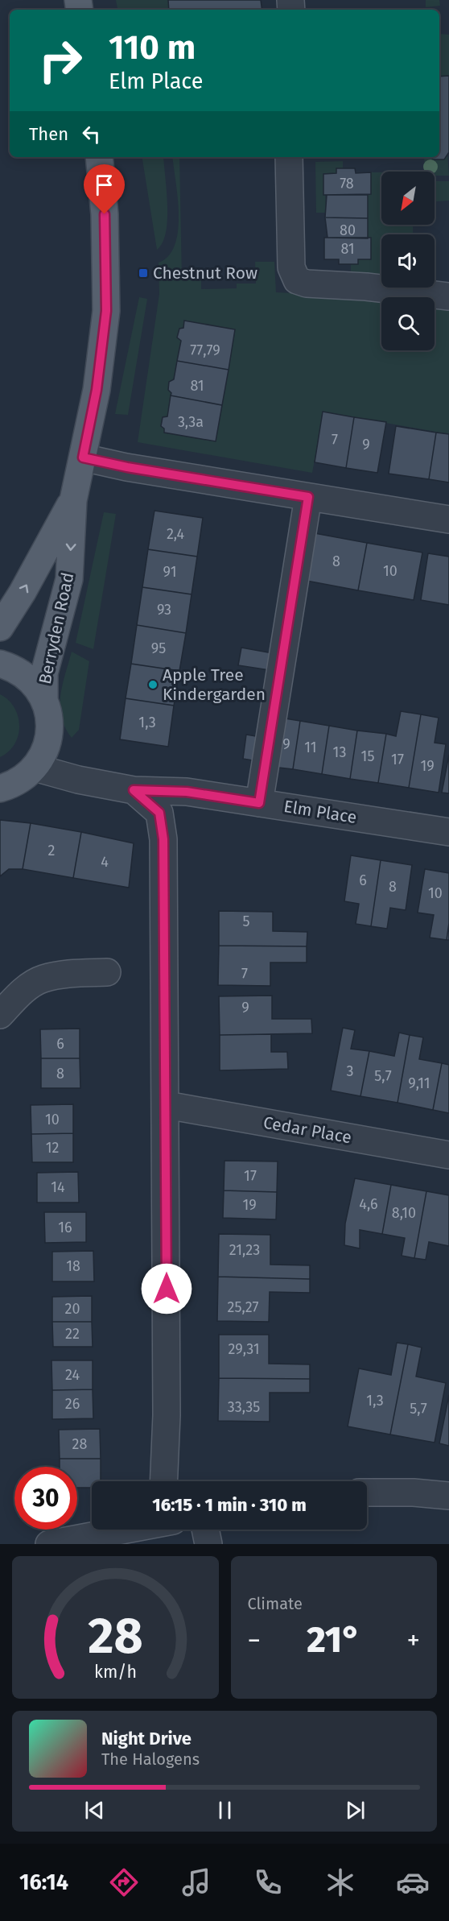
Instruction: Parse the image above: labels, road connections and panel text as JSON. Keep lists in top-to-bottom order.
{
  "streets": {
    "main road": ["Berryden Road"],
    "street": ["Elm Place", "Cedar Place"]
  },
  "places": {
    "transit": ["Chestnut Row"],
    "other": ["Apple Tree Kindergarden"]
  },
  "house_numbers": [
    "78",
    "80",
    "81",
    "77,79",
    "81",
    "3,3a",
    "7",
    "9",
    "2,4",
    "8",
    "10",
    "91",
    "93",
    "95",
    "1,3",
    "9",
    "11",
    "13",
    "15",
    "17",
    "19",
    "2",
    "4",
    "6",
    "8",
    "10",
    "5",
    "7",
    "9",
    "6",
    "3",
    "8",
    "5,7",
    "9,11",
    "10",
    "12",
    "17",
    "14",
    "4,6",
    "19",
    "8,10",
    "16",
    "21,23",
    "18",
    "25,27",
    "20",
    "22",
    "29,31",
    "24",
    "1,3",
    "26",
    "33,35",
    "5,7",
    "28"
  ],
  "north": "bottom left",
  "page": {
    "turn": ["110 m", "Elm Place"],
    "then": "Then",
    "limit": "30",
    "trip": "16:15 · 1 min · 310 m",
    "tile": "Climate",
    "heat": ["−", "21°", "+"],
    "song": ["Night Drive", "The Halogens"],
    "tabs": "16:14",
    "gauge": ["28", "km/h"]
  }
}
